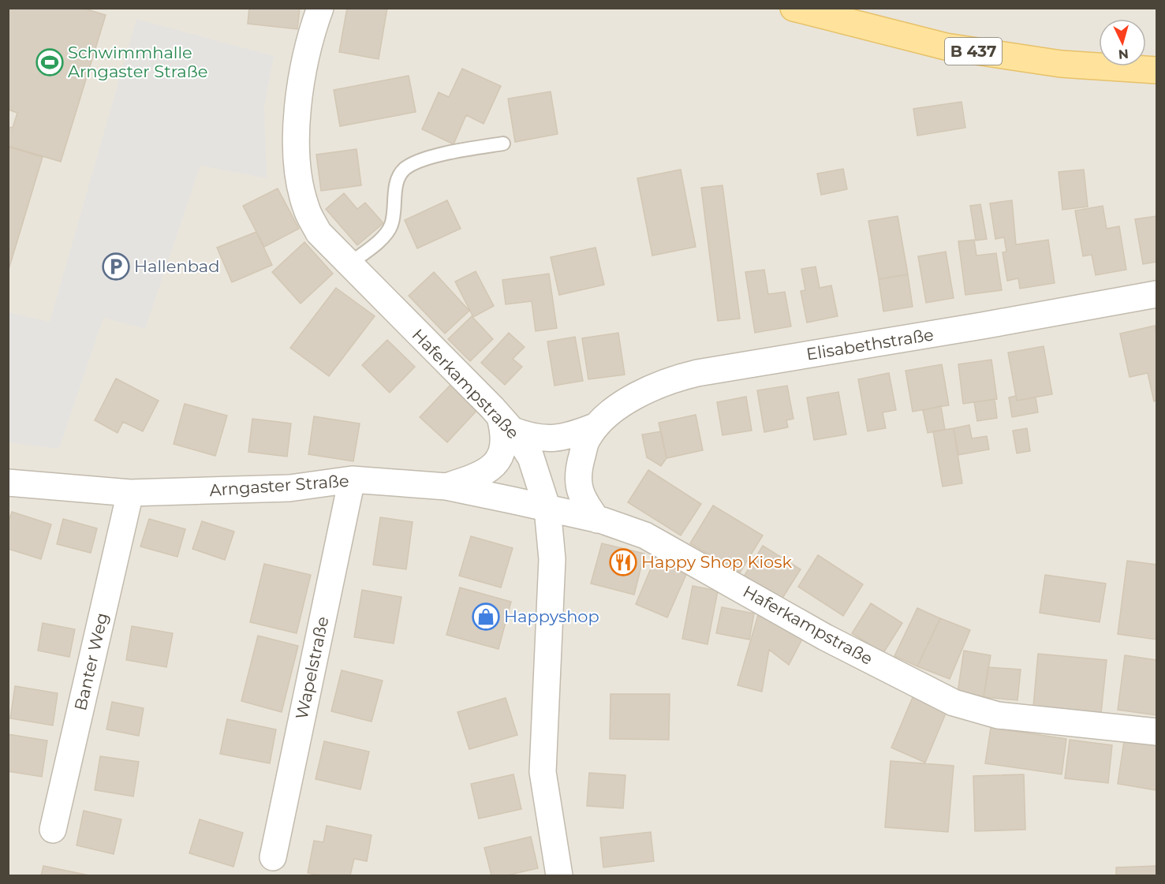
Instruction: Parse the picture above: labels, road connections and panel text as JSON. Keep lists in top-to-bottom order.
{
  "streets": {
    "main road": ["B 437"],
    "street": [
      "Elisabethstraße",
      "Haferkampstraße",
      "Arngaster Straße",
      "Banter Weg",
      "Wapelstraße"
    ]
  },
  "crossings": [
    ["Haferkampstraße", "Arngaster Straße"],
    ["Arngaster Straße", "Banter Weg"],
    ["Arngaster Straße", "Wapelstraße"]
  ],
  "places": {
    "sports": ["Schwimmhalle Arngaster Straße"],
    "parking": ["Hallenbad"],
    "restaurant": ["Happy Shop Kiosk"],
    "shop": ["Happyshop"]
  },
  "north": "bottom"
}
